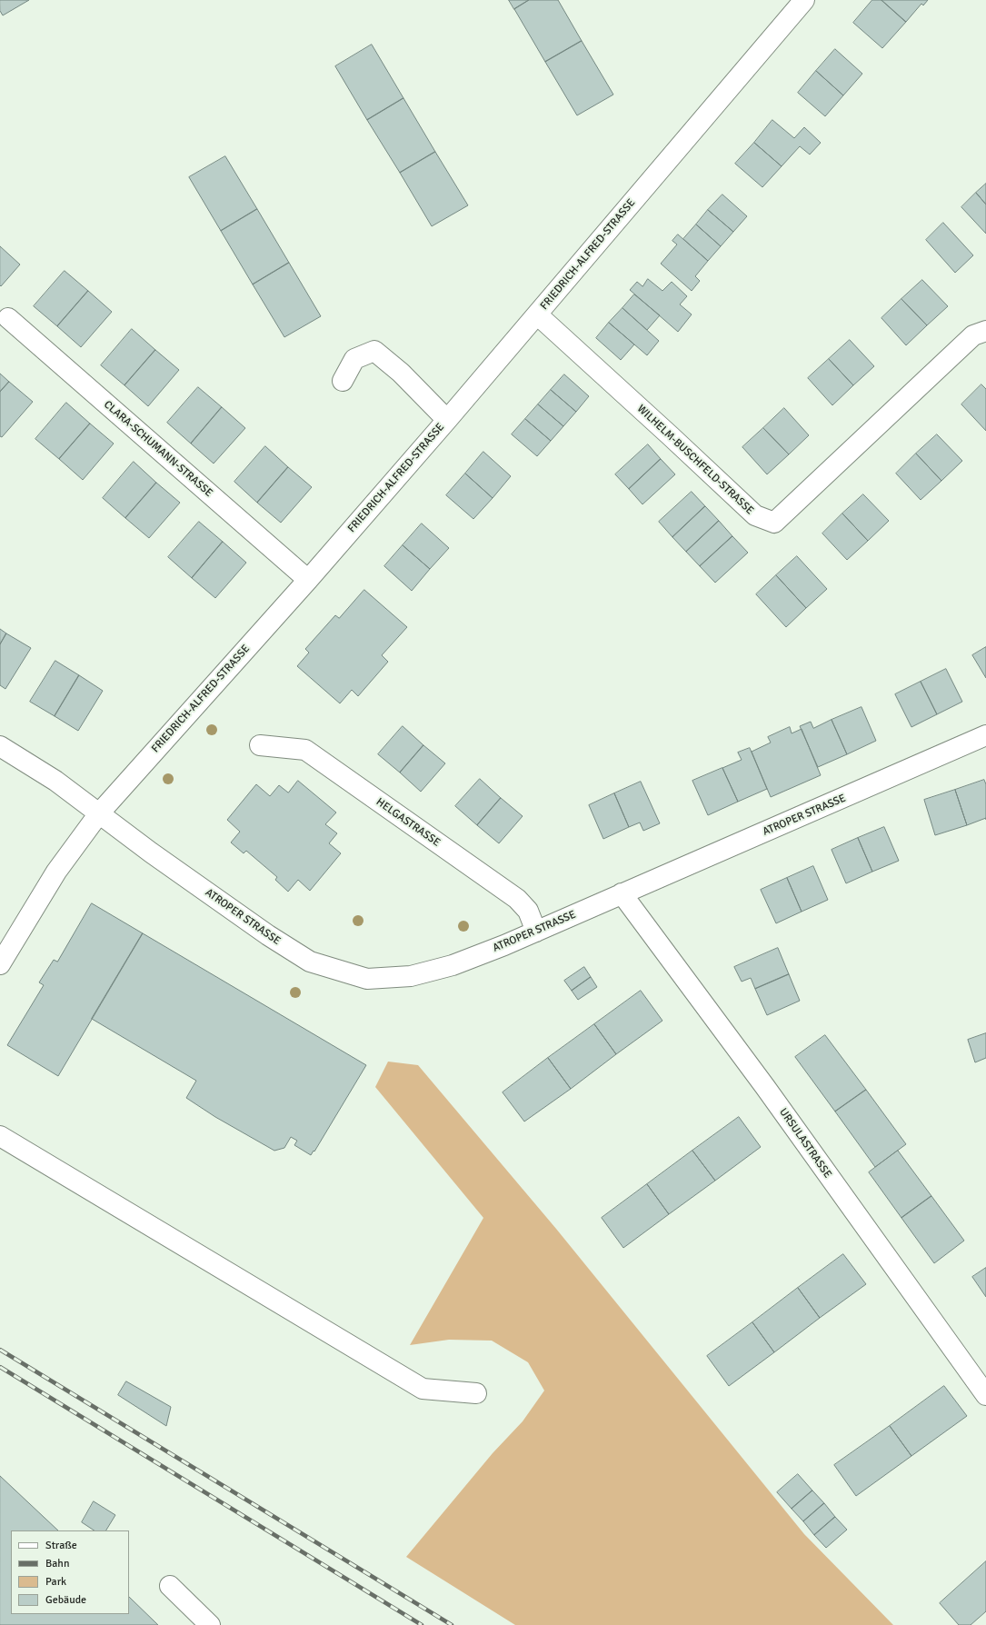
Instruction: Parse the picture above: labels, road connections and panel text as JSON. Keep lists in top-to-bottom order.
{
  "streets": {
    "street": [
      "FRIEDRICH-ALFRED-STRASSE",
      "CLARA-SCHUMANN-STRASSE",
      "WILHELM-BUSCHFELD-STRASSE",
      "ATROPER STRASSE",
      "HELGASTRASSE",
      "URSULASTRASSE"
    ]
  },
  "crossings": [
    ["FRIEDRICH-ALFRED-STRASSE", "CLARA-SCHUMANN-STRASSE"],
    ["FRIEDRICH-ALFRED-STRASSE", "WILHELM-BUSCHFELD-STRASSE"],
    ["FRIEDRICH-ALFRED-STRASSE", "ATROPER STRASSE"],
    ["ATROPER STRASSE", "HELGASTRASSE"],
    ["ATROPER STRASSE", "URSULASTRASSE"]
  ],
  "legend": [
    "Straße",
    "Bahn",
    "Park",
    "Gebäude"
  ]
}
